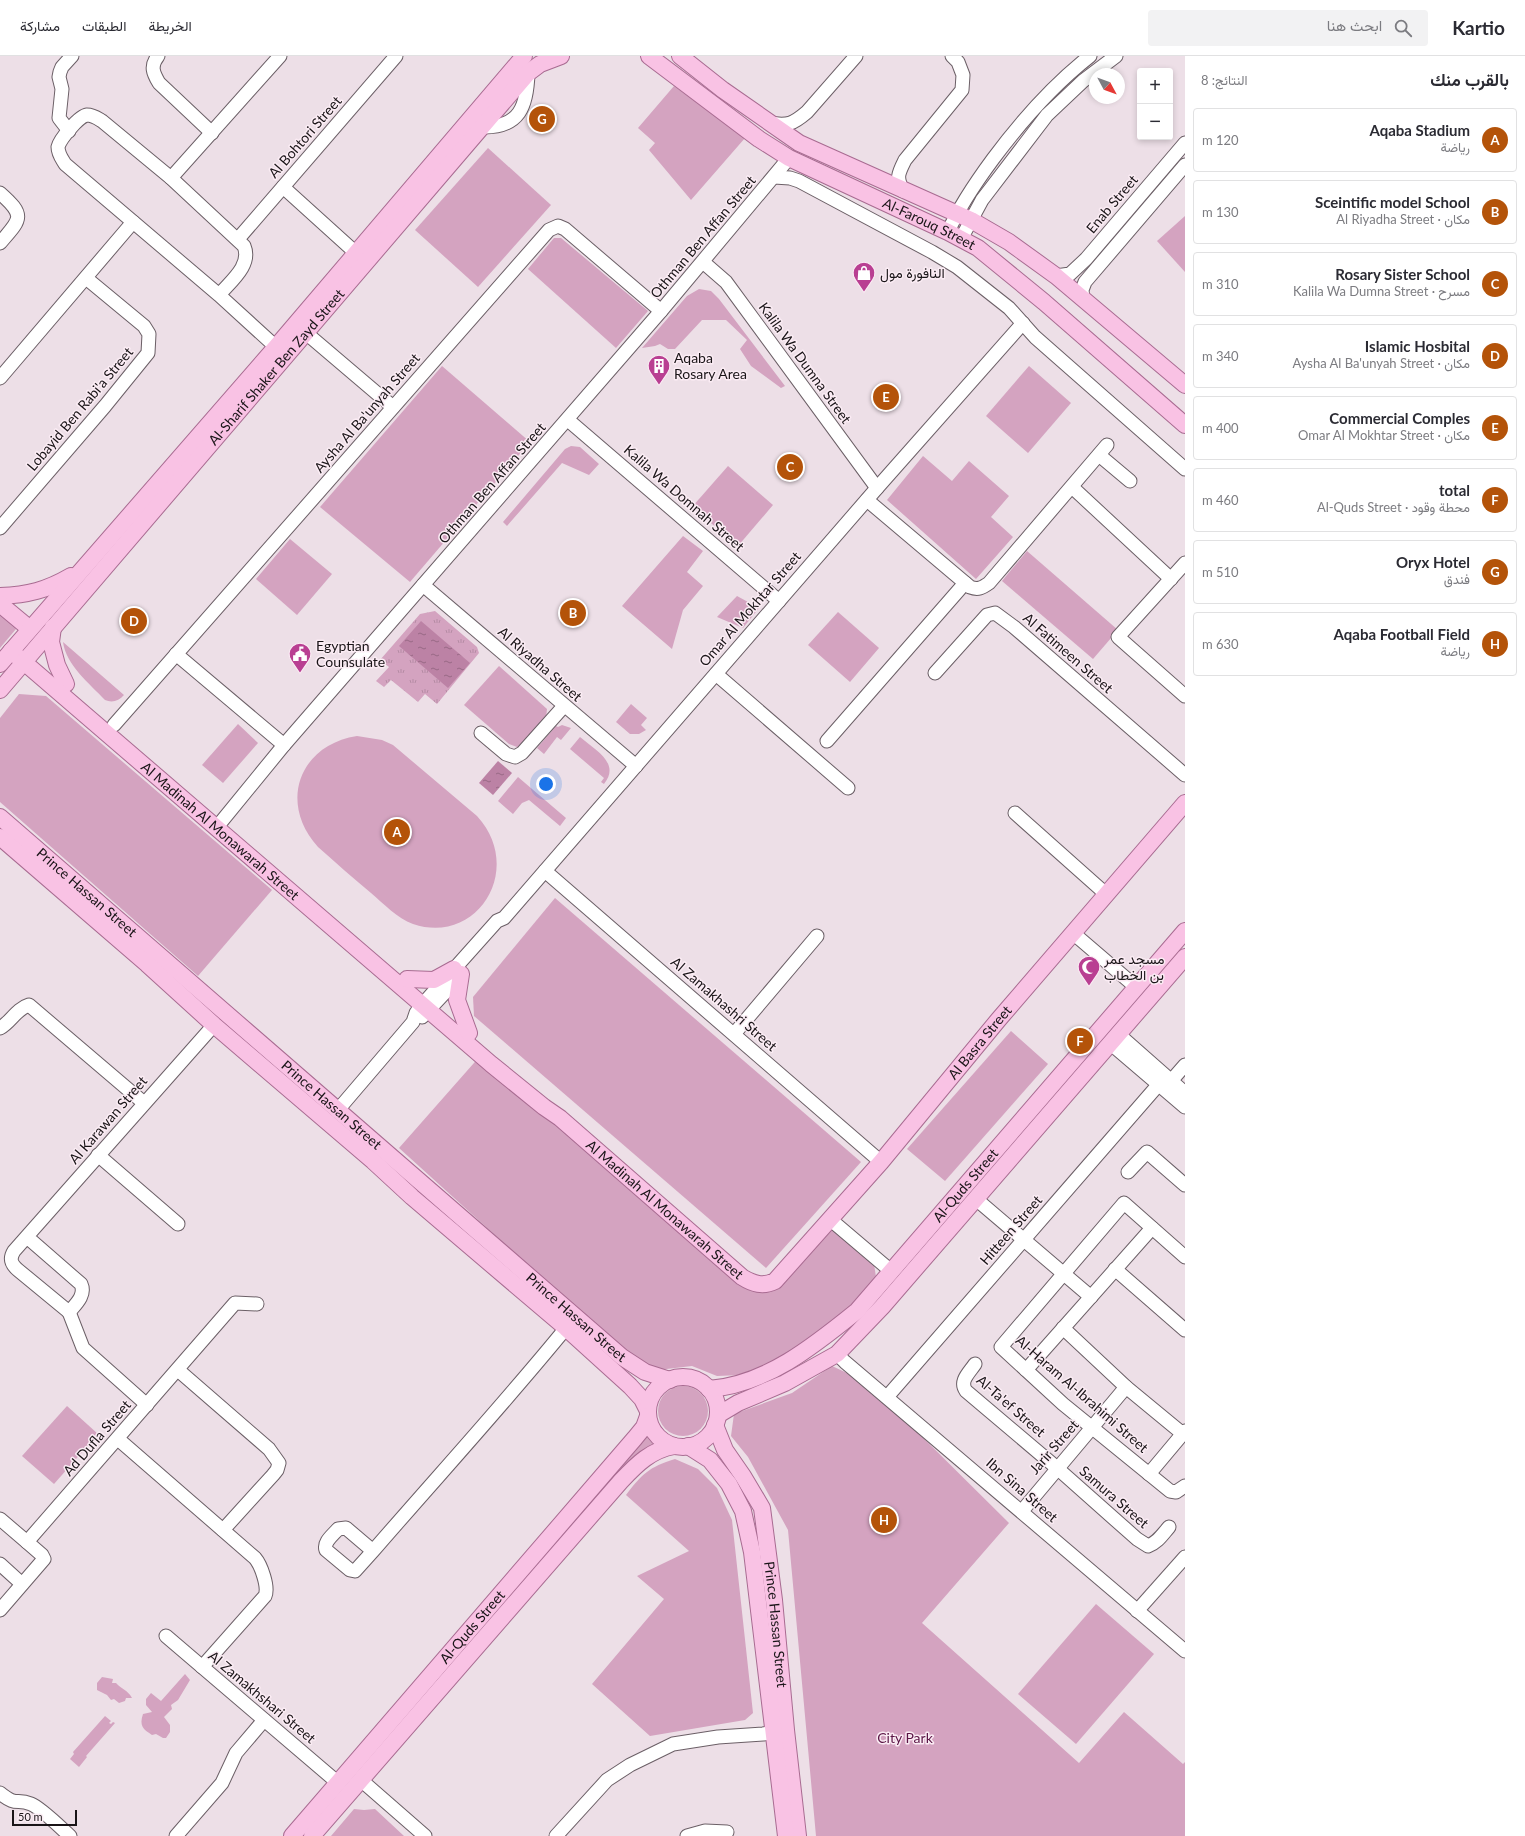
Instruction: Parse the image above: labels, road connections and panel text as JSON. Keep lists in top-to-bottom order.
{
  "streets": {
    "main road": [
      "Al-Farouq Street",
      "Al-Sharif Shaker Ben Zayd Street",
      "Al Madinah Al Monawarah Street",
      "Prince Hassan Street",
      "Al Basra Street",
      "Al-Quds Street"
    ],
    "street": [
      "Al Bohtori Street",
      "Enab Street",
      "Othman Ben Affan Street",
      "Kalila Wa Dumna Street",
      "Lobayid Ben Rabi'a Street",
      "Aysha Al Ba'unyah Street",
      "Kalila Wa Domnah Street",
      "Omar Al Mokhtar Street",
      "Al Fatimeen Street",
      "Al Riyadha Street",
      "Al Zamakhashri Street",
      "Al Karawan Street",
      "Hitteen Street",
      "Al-Haram Al-Ibrahimi Street",
      "Al-Ta'ef Street",
      "Ad Dufla Street",
      "Jarir Street",
      "Ibn Sina Street",
      "Samura Street",
      "Al Zamakhshari Street"
    ]
  },
  "crossings": [
    ["Enab Street", "Al-Farouq Street"],
    ["Al-Farouq Street", "Othman Ben Affan Street"],
    ["Othman Ben Affan Street", "Kalila Wa Dumna Street"],
    ["Othman Ben Affan Street", "Aysha Al Ba'unyah Street"],
    ["Othman Ben Affan Street", "Kalila Wa Domnah Street"],
    ["Othman Ben Affan Street", "Al Riyadha Street"],
    ["Othman Ben Affan Street", "Al Madinah Al Monawarah Street"],
    ["Kalila Wa Dumna Street", "Omar Al Mokhtar Street"],
    ["Al-Sharif Shaker Ben Zayd Street", "Al Madinah Al Monawarah Street"],
    ["Aysha Al Ba'unyah Street", "Al Madinah Al Monawarah Street"],
    ["Kalila Wa Domnah Street", "Omar Al Mokhtar Street"],
    ["Omar Al Mokhtar Street", "Al Riyadha Street"],
    ["Omar Al Mokhtar Street", "Al Madinah Al Monawarah Street"],
    ["Omar Al Mokhtar Street", "Prince Hassan Street"],
    ["Omar Al Mokhtar Street", "Al Zamakhashri Street"],
    ["Al Madinah Al Monawarah Street", "Al Basra Street"],
    ["Prince Hassan Street", "Al Karawan Street"],
    ["Prince Hassan Street", "Al-Quds Street"],
    ["Al Zamakhashri Street", "Al Basra Street"],
    ["Al-Quds Street", "Ibn Sina Street"],
    ["Al-Quds Street", "Al Zamakhshari Street"],
    ["Hitteen Street", "Ibn Sina Street"],
    ["Al-Haram Al-Ibrahimi Street", "Jarir Street"],
    ["Al-Ta'ef Street", "Jarir Street"],
    ["Al-Ta'ef Street", "Samura Street"],
    ["Jarir Street", "Ibn Sina Street"],
    ["Jarir Street", "Samura Street"]
  ],
  "parks": ["City Park"],
  "places": {
    "shop": ["النافورة مول"],
    "building": ["Aqaba Rosary Area"],
    "public building": ["Egyptian Counsulate"],
    "mosque": ["مسجد عمر بن الخطاب"]
  },
  "scale_bar": "50 m",
  "north": "bottom right",
  "page": {
    "header": "Kartio",
    "search": "ابحث هنا",
    "nav": ["الخريطة", "الطبقات", "مشاركة"],
    "heading": ["بالقرب منك", "النتائج: 8"],
    "map_buttons": ["+", "−"],
    "pins": [
      "G",
      "E",
      "C",
      "B",
      "D",
      "A",
      "F",
      "H"
    ],
    "list": [
      {
        "mark": "A",
        "name": "Aqaba Stadium",
        "note": "رياضة",
        "value": "120 m"
      },
      {
        "mark": "B",
        "name": "Sceintific model School",
        "note": "مكان · Al Riyadha Street",
        "value": "130 m"
      },
      {
        "mark": "C",
        "name": "Rosary Sister School",
        "note": "مسرح · Kalila Wa Dumna Street",
        "value": "310 m"
      },
      {
        "mark": "D",
        "name": "Islamic Hosbital",
        "note": "مكان · Aysha Al Ba'unyah Street",
        "value": "340 m"
      },
      {
        "mark": "E",
        "name": "Commercial Comples",
        "note": "مكان · Omar Al Mokhtar Street",
        "value": "400 m"
      },
      {
        "mark": "F",
        "name": "total",
        "note": "محطة وقود · Al-Quds Street",
        "value": "460 m"
      },
      {
        "mark": "G",
        "name": "Oryx Hotel",
        "note": "فندق",
        "value": "510 m"
      },
      {
        "mark": "H",
        "name": "Aqaba Football Field",
        "note": "رياضة",
        "value": "630 m"
      }
    ],
    "scale": "50 m"
  }
}
